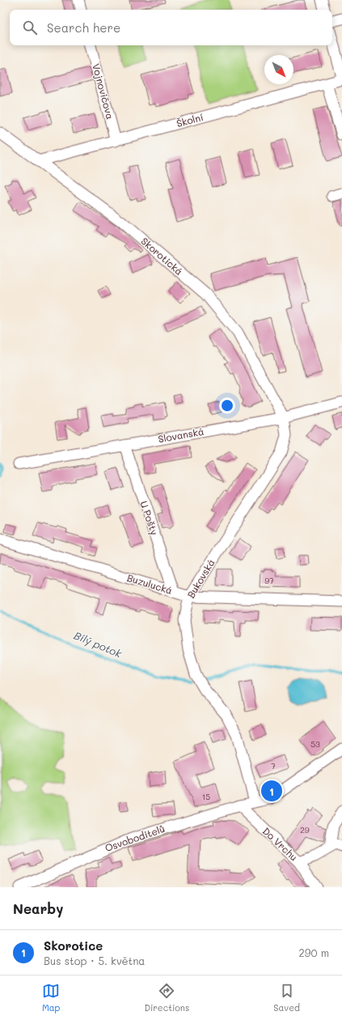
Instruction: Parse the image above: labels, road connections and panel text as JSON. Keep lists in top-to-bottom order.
{
  "streets": {
    "street": [
      "Vojnovičova",
      "Školní",
      "Skorotická",
      "Slovanská",
      "U Pošty",
      "Bukovská",
      "Buzulucká",
      "Osvoboditelů",
      "Do Vrchu"
    ]
  },
  "crossings": [
    ["Vojnovičova", "Školní"],
    ["Školní", "Skorotická"],
    ["Skorotická", "Slovanská"],
    ["Skorotická", "Bukovská"],
    ["Slovanská", "U Pošty"],
    ["Slovanská", "Bukovská"],
    ["U Pošty", "Buzulucká"],
    ["Bukovská", "Buzulucká"],
    ["Bukovská", "Osvoboditelů"],
    ["Osvoboditelů", "Do Vrchu"]
  ],
  "water": ["Bílý potok"],
  "house_numbers": [
    "97",
    "53",
    "7",
    "15",
    "29"
  ],
  "north": "bottom right",
  "page": {
    "search": "Search here",
    "pins": "1",
    "heading": "Nearby",
    "list": [
      {
        "mark": "1",
        "name": "Skorotice",
        "note": "Bus stop · 5. května",
        "value": "290 m"
      }
    ],
    "nav": ["Map", "Directions", "Saved"]
  }
}
